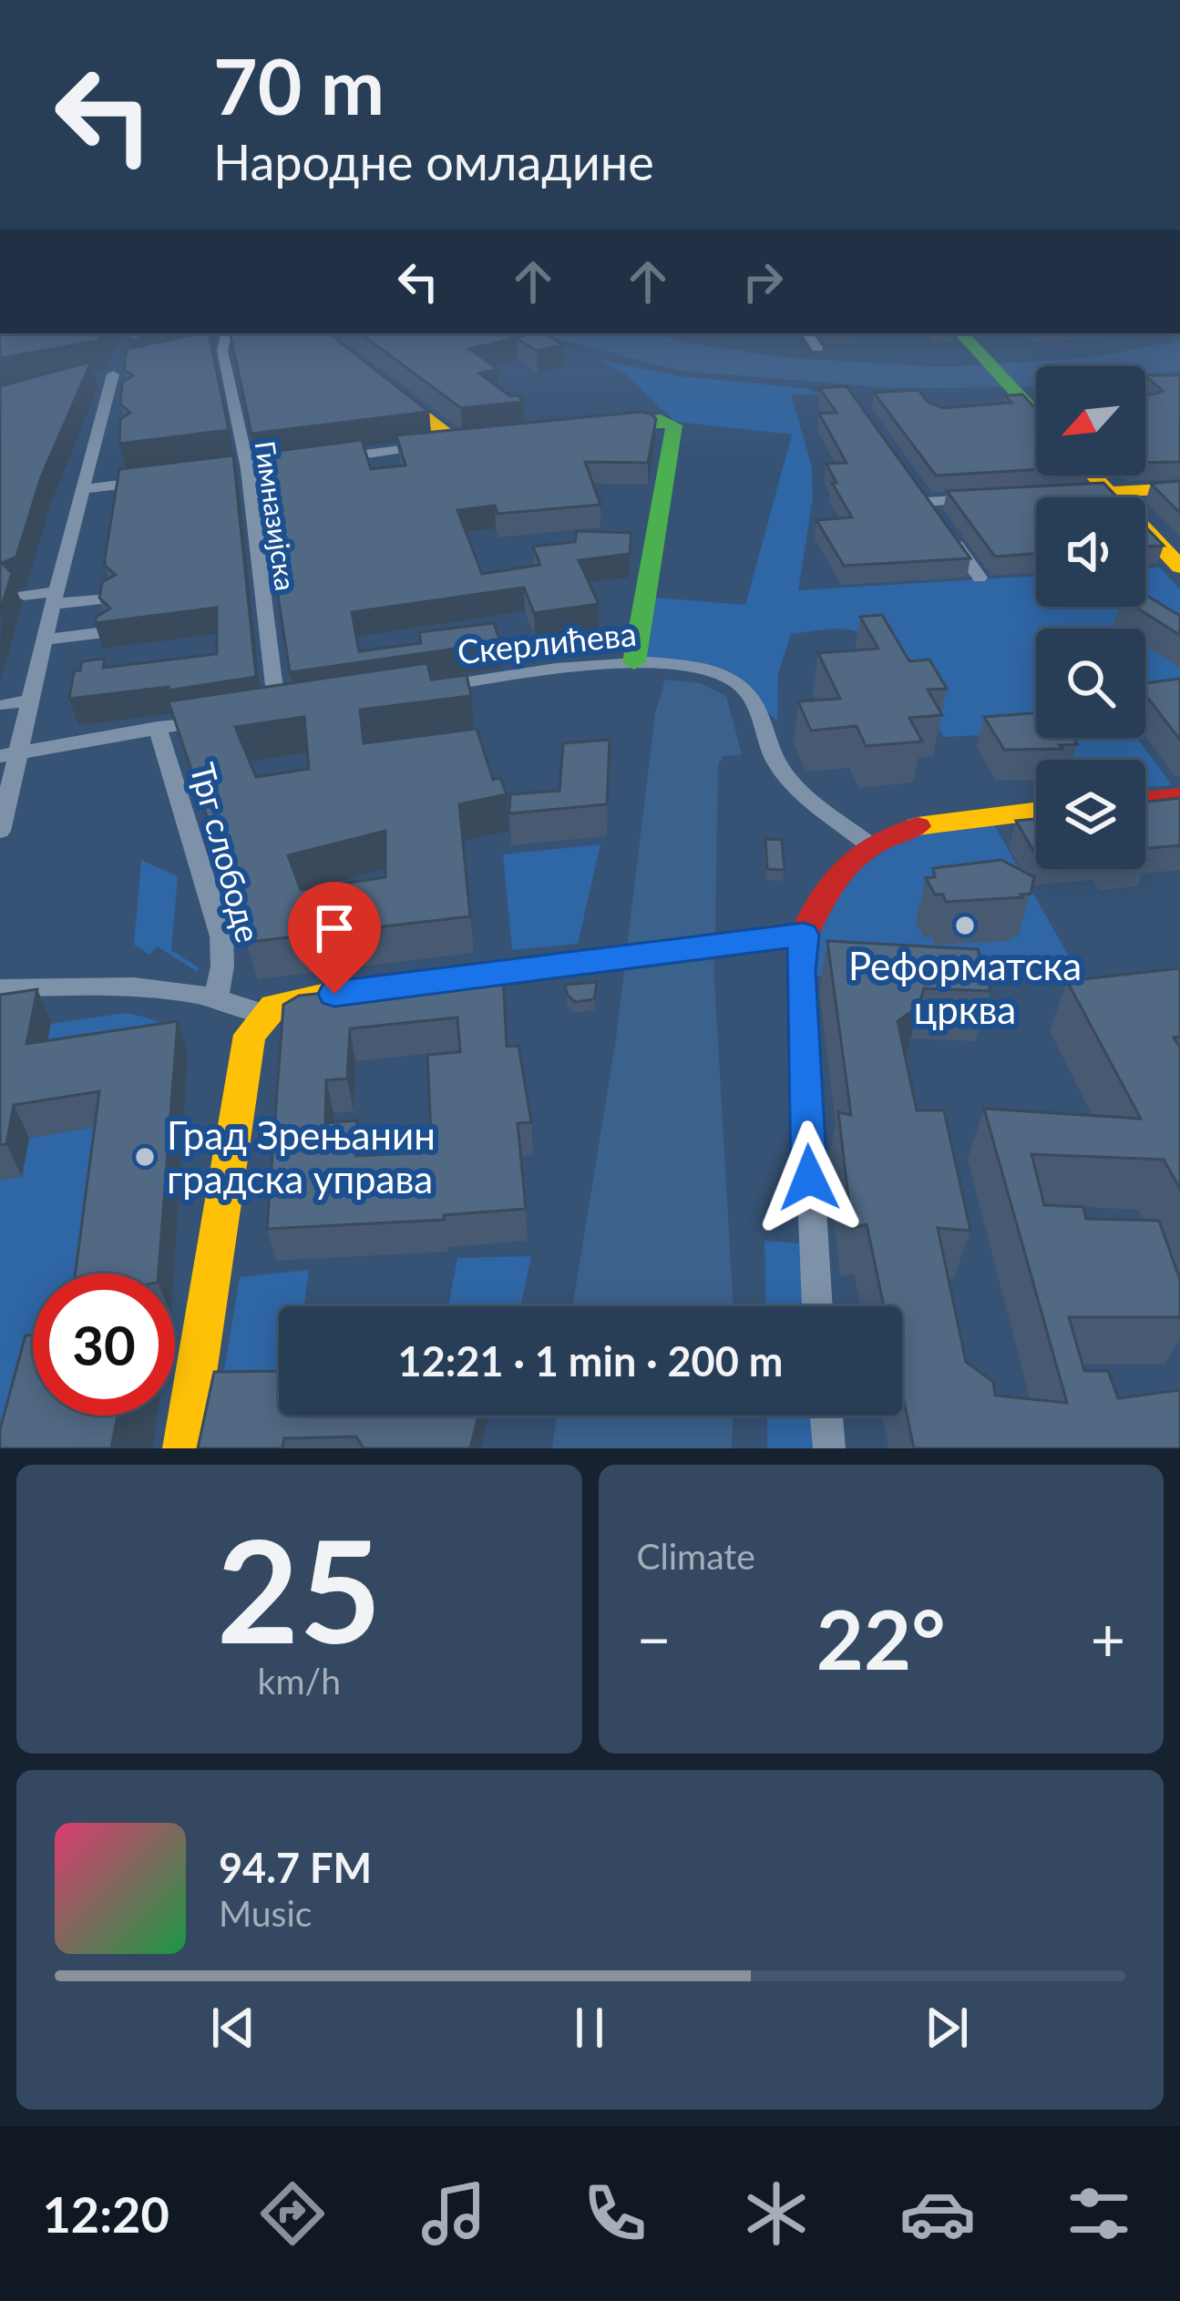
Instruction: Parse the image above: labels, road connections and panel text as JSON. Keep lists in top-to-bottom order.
{
  "streets": {
    "street": ["Гимназијска", "Скерлићева", "Трг слободе"]
  },
  "places": ["Реформатска црква", "Град Зрењанин градска управа"],
  "north": "bottom left",
  "page": {
    "turn": ["70 m", "Народне омладине"],
    "limit": "30",
    "trip": "12:21 · 1 min · 200 m",
    "tile": [
      ["25", "km/h"],
      "Climate"
    ],
    "heat": ["−", "22°", "+"],
    "song": ["94.7 FM", "Music"],
    "tabs": "12:20"
  }
}
